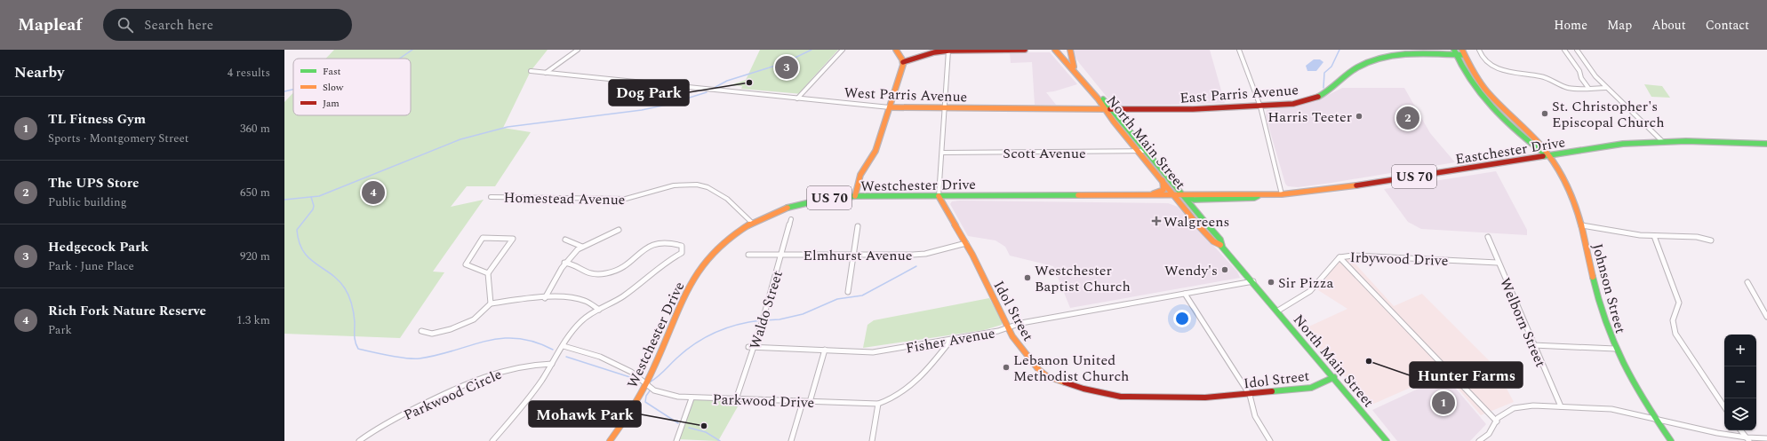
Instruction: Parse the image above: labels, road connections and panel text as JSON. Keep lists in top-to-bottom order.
{
  "streets": {
    "main road": [
      "East Parris Avenue",
      "West Parris Avenue",
      "North Main Street",
      "Eastchester Drive",
      "US 70",
      "Westchester Drive",
      "Johnson Street",
      "Idol Street"
    ],
    "street": [
      "Scott Avenue",
      "Homestead Avenue",
      "Elmhurst Avenue",
      "Irbywood Drive",
      "Waldo Street",
      "Welborn Street",
      "Fisher Avenue",
      "Parkwood Circle",
      "Parkwood Drive"
    ]
  },
  "crossings": [
    ["East Parris Avenue", "West Parris Avenue"],
    ["East Parris Avenue", "North Main Street"],
    ["East Parris Avenue", "Johnson Street"],
    ["West Parris Avenue", "North Main Street"],
    ["North Main Street", "Eastchester Drive"],
    ["North Main Street", "Scott Avenue"],
    ["North Main Street", "Westchester Drive"],
    ["North Main Street", "Irbywood Drive"],
    ["North Main Street", "Idol Street"],
    ["North Main Street", "Fisher Avenue"],
    ["Eastchester Drive", "Westchester Drive"],
    ["Eastchester Drive", "Johnson Street"],
    ["Westchester Drive", "Homestead Avenue"],
    ["Westchester Drive", "Idol Street"],
    ["Westchester Drive", "Parkwood Drive"],
    ["Elmhurst Avenue", "Waldo Street"],
    ["Elmhurst Avenue", "Idol Street"],
    ["Irbywood Drive", "Welborn Street"],
    ["Waldo Street", "Fisher Avenue"],
    ["Waldo Street", "Parkwood Drive"],
    ["Idol Street", "Fisher Avenue"],
    ["Fisher Avenue", "Parkwood Drive"]
  ],
  "places": {
    "other": [
      "Dog Park",
      "St. Christopher's Episcopal Church",
      "Harris Teeter",
      "Wendy's",
      "Westchester Baptist Church",
      "Sir Pizza",
      "Hunter Farms",
      "Lebanon United Methodist Church",
      "Mohawk Park"
    ],
    "health": ["Walgreens"]
  },
  "legend": ["Fast", "Slow", "Jam"],
  "page": {
    "header": "Mapleaf",
    "search": "Search here",
    "nav": [
      "Home",
      "Map",
      "About",
      "Contact"
    ],
    "heading": ["Nearby", "4 results"],
    "pins": [
      "3",
      "2",
      "4",
      "1"
    ],
    "list": [
      {
        "mark": "1",
        "name": "TL Fitness Gym",
        "note": "Sports · Montgomery Street",
        "value": "360 m"
      },
      {
        "mark": "2",
        "name": "The UPS Store",
        "note": "Public building",
        "value": "650 m"
      },
      {
        "mark": "3",
        "name": "Hedgecock Park",
        "note": "Park · June Place",
        "value": "920 m"
      },
      {
        "mark": "4",
        "name": "Rich Fork Nature Reserve",
        "note": "Park",
        "value": "1.3 km"
      }
    ],
    "map_buttons": ["+", "−"]
  }
}
